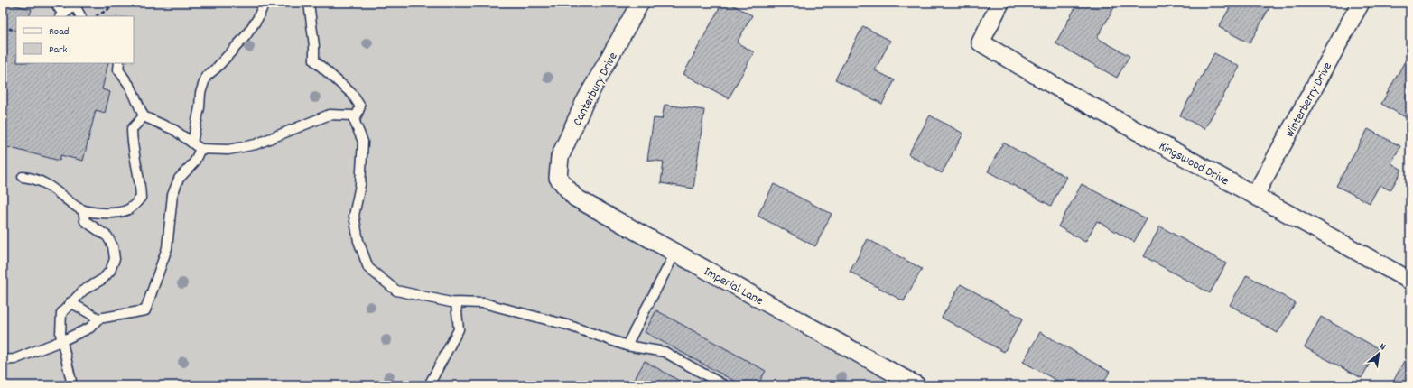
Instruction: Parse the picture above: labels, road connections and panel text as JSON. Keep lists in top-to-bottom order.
{
  "streets": {
    "street": [
      "Canterbury Drive",
      "Winterberry Drive",
      "Kingswood Drive",
      "Imperial Lane"
    ]
  },
  "crossings": [
    ["Canterbury Drive", "Imperial Lane"],
    ["Winterberry Drive", "Kingswood Drive"]
  ],
  "legend": ["Road", "Park"],
  "north": "top right"
}
